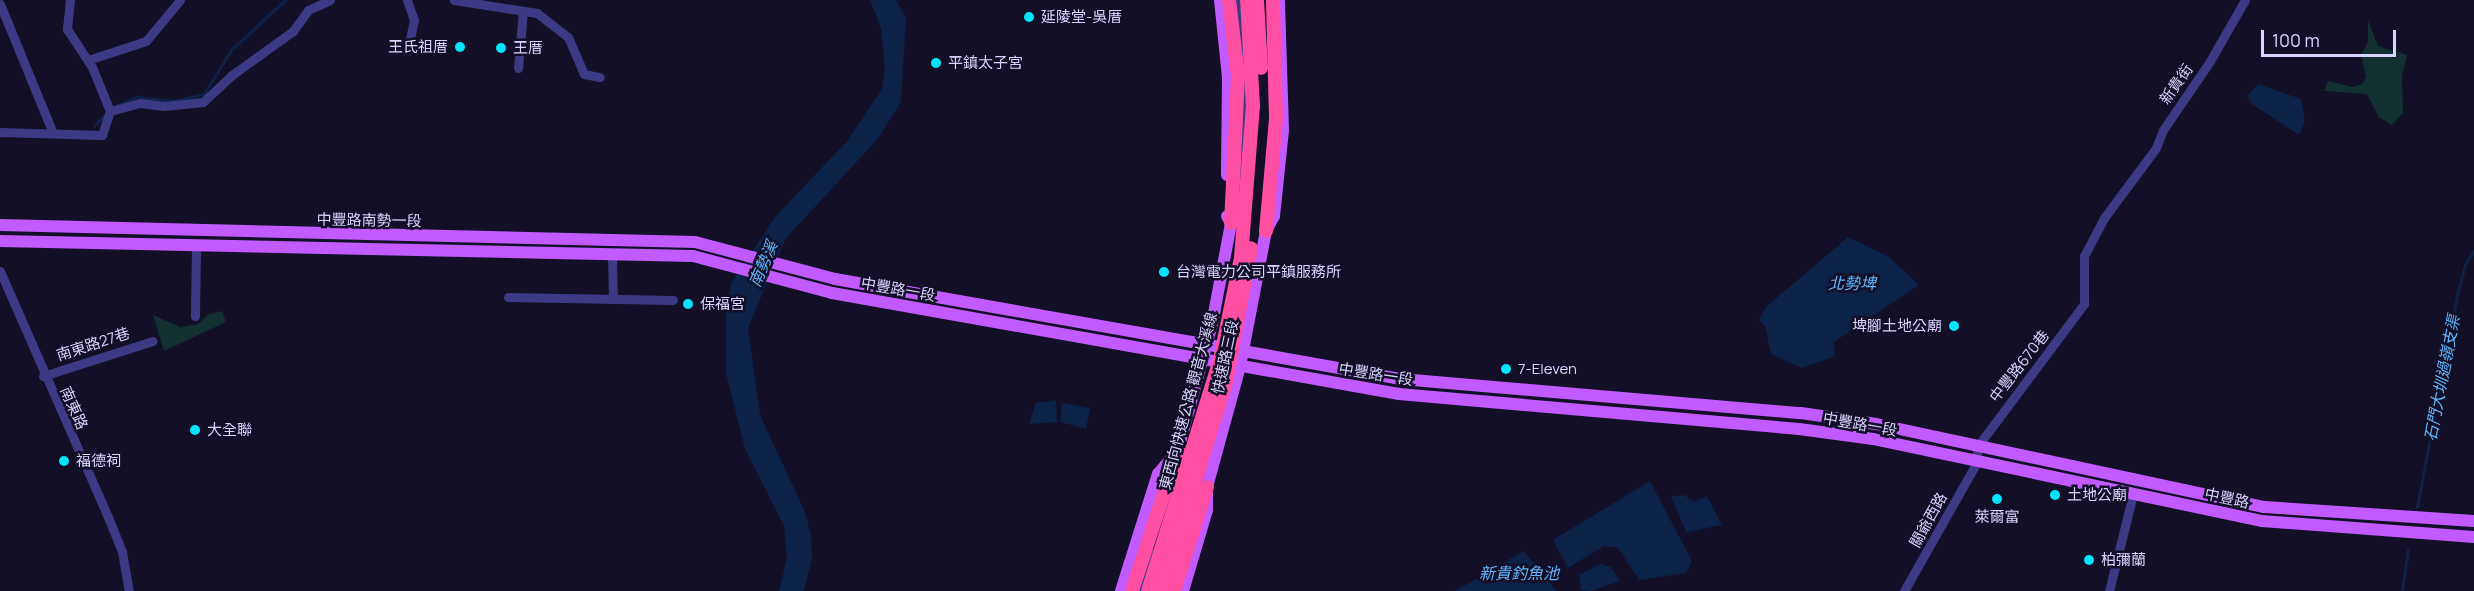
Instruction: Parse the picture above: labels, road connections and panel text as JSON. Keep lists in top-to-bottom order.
{
  "streets": {
    "highway": ["東西向快速公路 觀音大溪線"],
    "main road": [
      "中豐路南勢一段",
      "中豐路一段",
      "快速路三段",
      "中豐路"
    ],
    "street": [
      "新貴街",
      "南東路27巷",
      "中豐路670巷",
      "南東路",
      "關爺西路"
    ]
  },
  "crossings": [
    ["新貴街", "中豐路670巷"],
    ["中豐路南勢一段", "中豐路一段"],
    ["中豐路一段", "快速路三段"],
    ["中豐路一段", "中豐路670巷"],
    ["中豐路一段", "中豐路"],
    ["中豐路一段", "關爺西路"],
    ["南東路27巷", "南東路"],
    ["中豐路670巷", "中豐路"],
    ["中豐路", "關爺西路"]
  ],
  "water": [
    "南勢溪",
    "北勢埤",
    "石門大圳過嶺支渠",
    "新貴釣魚池"
  ],
  "places": [
    "延陵堂-吳厝",
    "王氏祖厝",
    "王厝",
    "平鎮太子宮",
    "台灣電力公司平鎮服務所",
    "保福宮",
    "埤腳土地公廟",
    "7-Eleven",
    "大全聯",
    "福德祠",
    "土地公廟",
    "萊爾富",
    "柏彌蘭"
  ],
  "scale_bar": "100 m"
}
